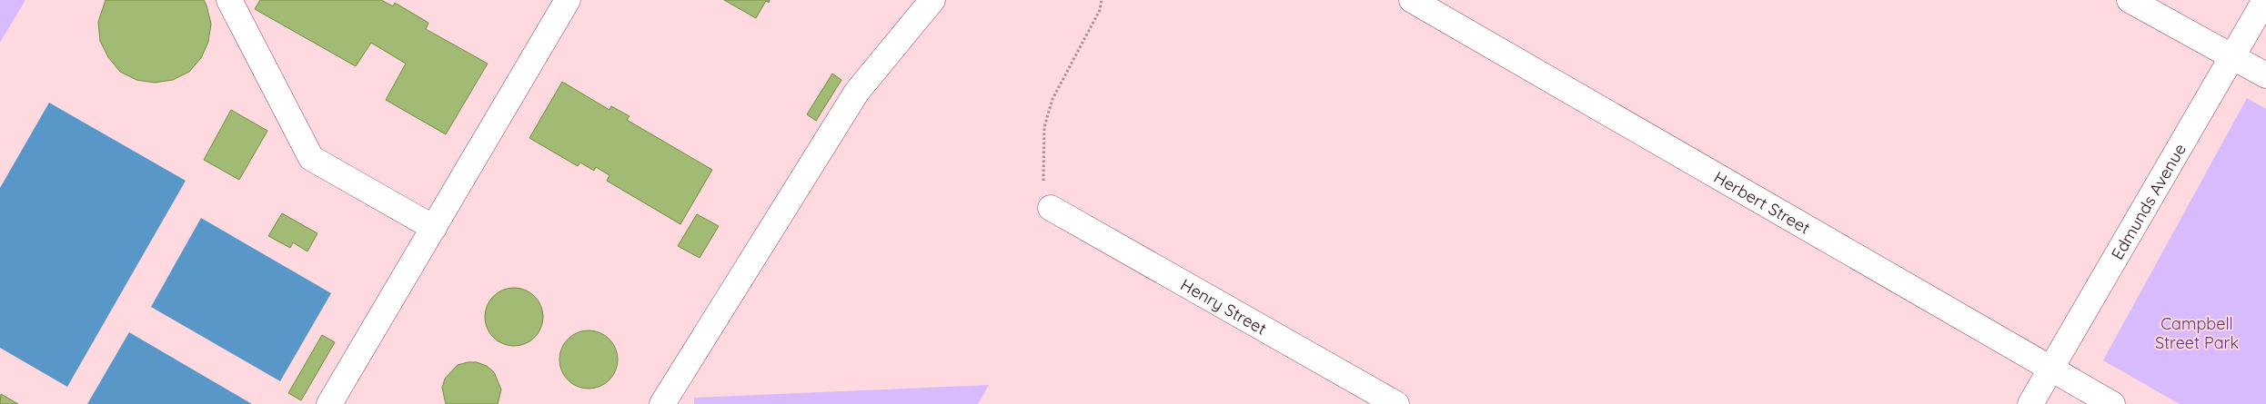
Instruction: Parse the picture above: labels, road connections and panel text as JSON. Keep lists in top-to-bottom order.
{
  "streets": {
    "street": ["Herbert Street", "Edmunds Avenue", "Henry Street"]
  },
  "crossings": [
    ["Herbert Street", "Edmunds Avenue"]
  ],
  "parks": ["Campbell Street Park"]
}
